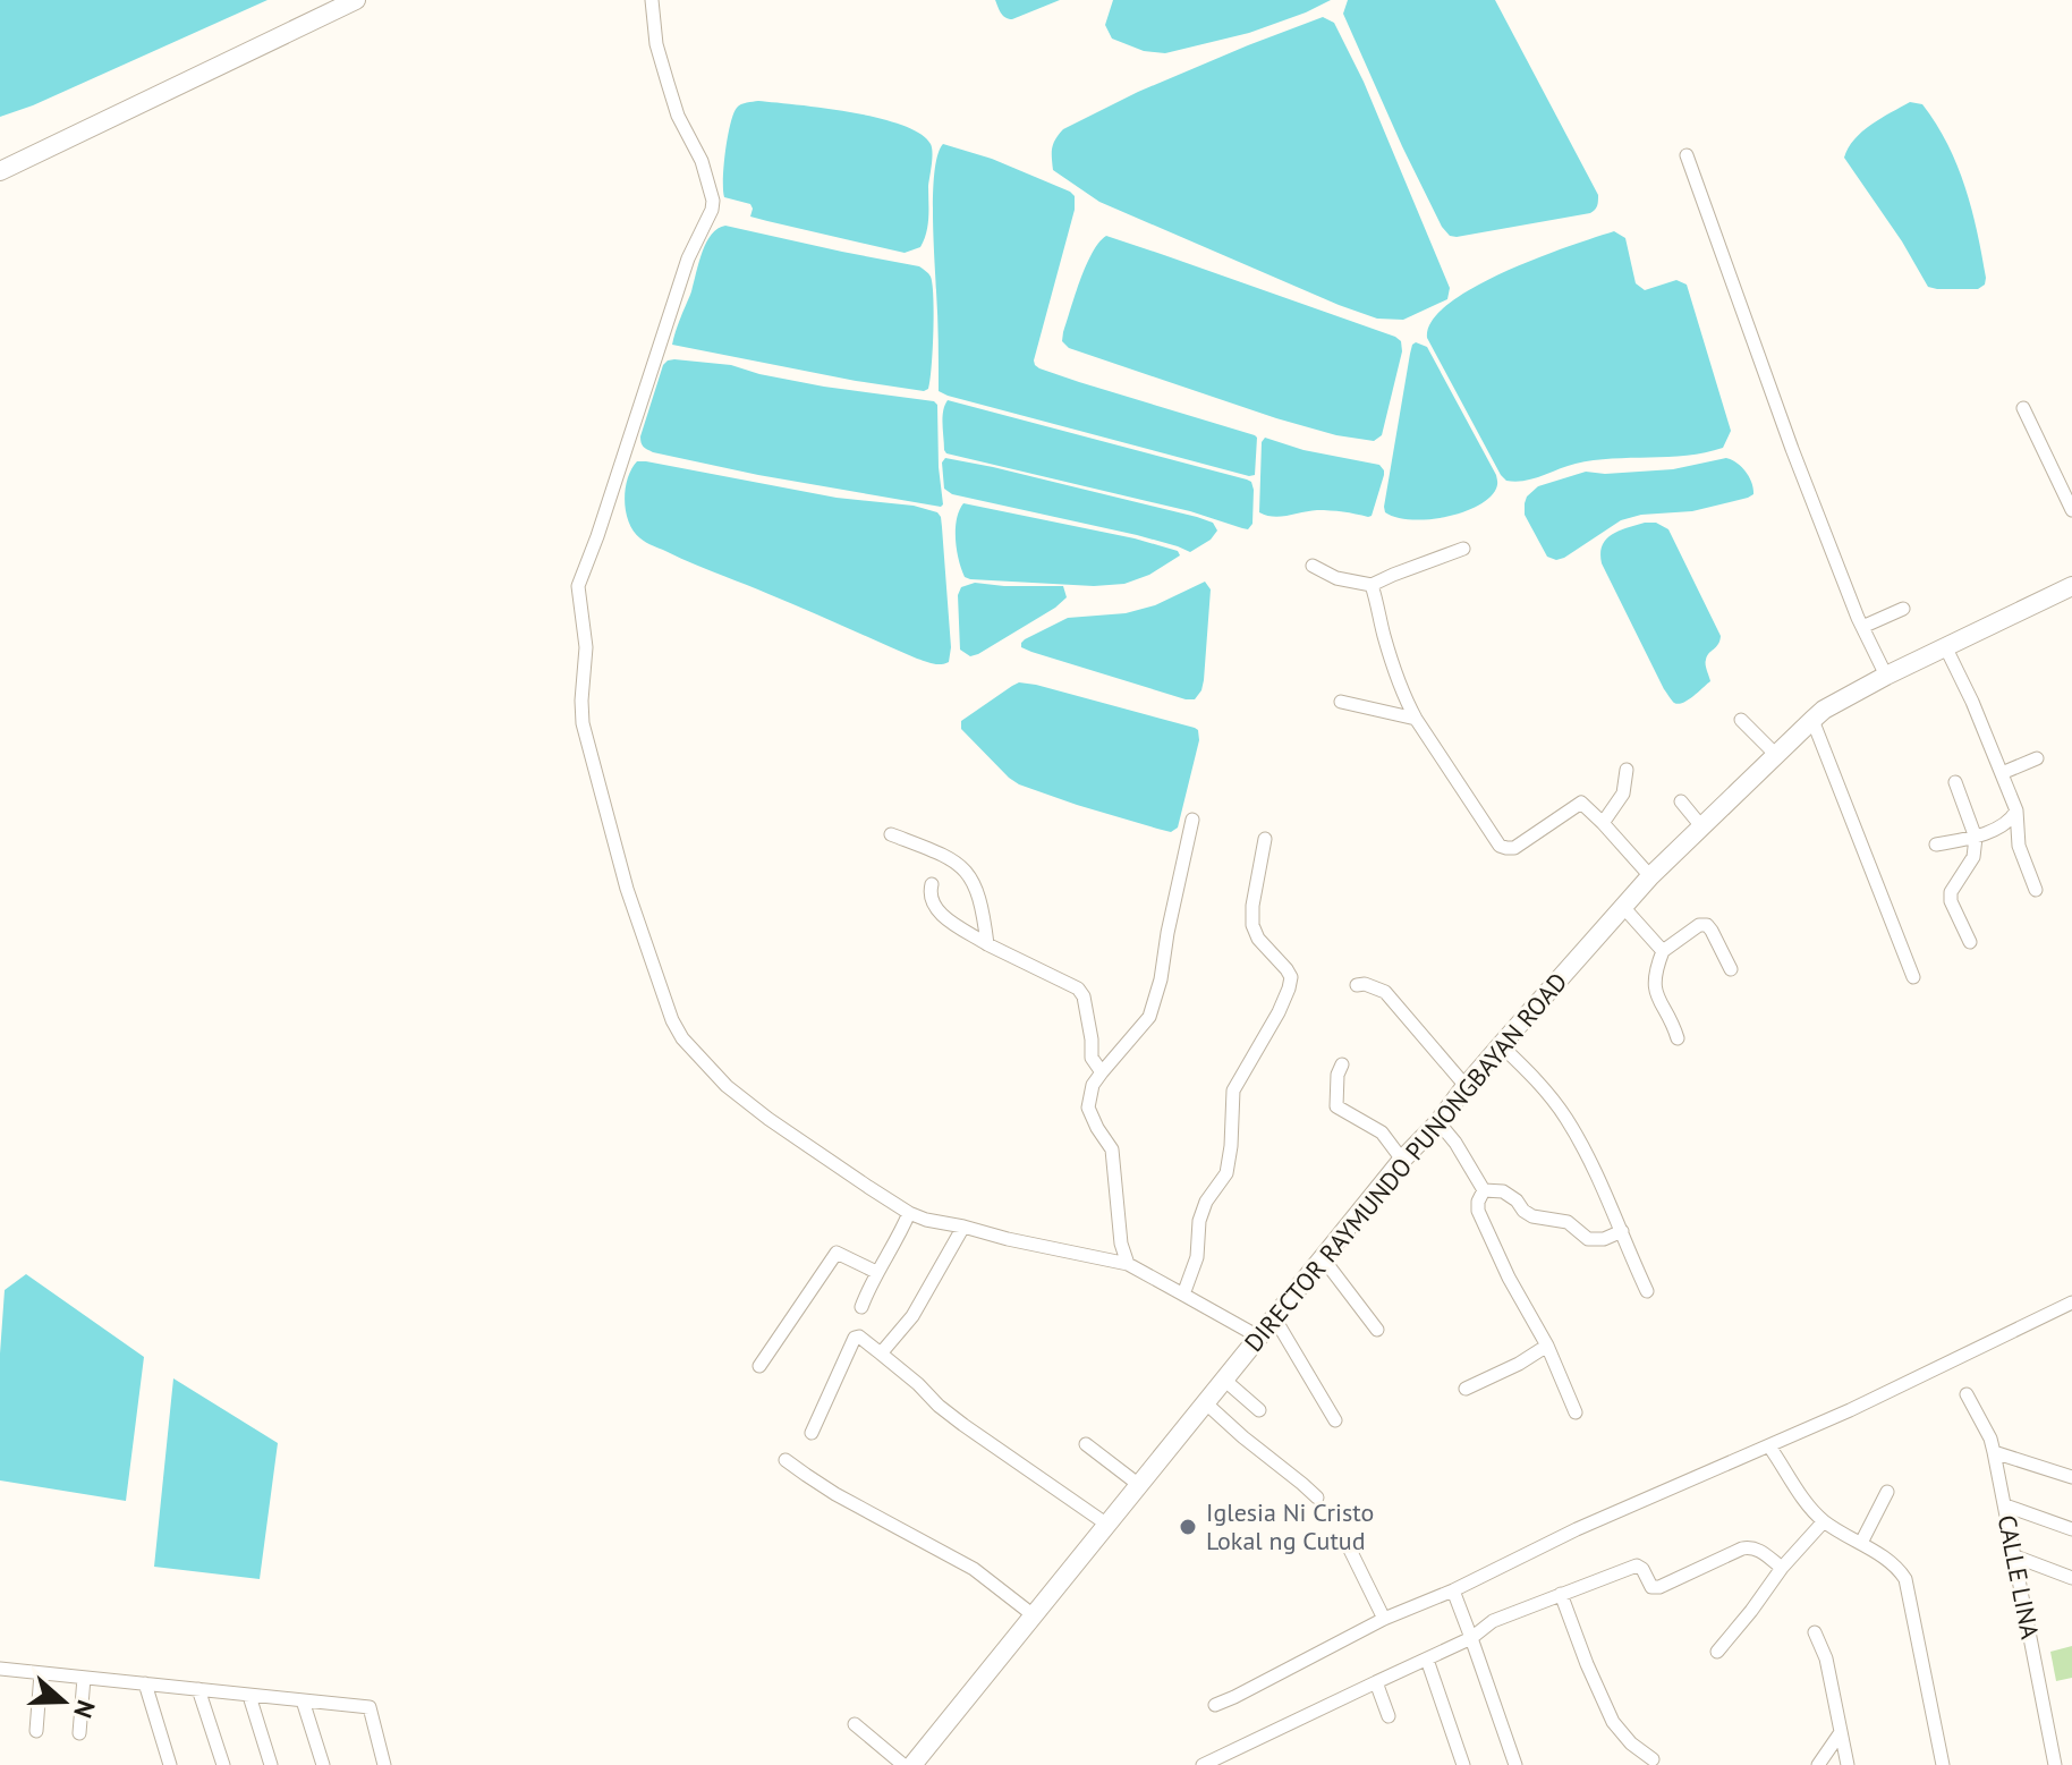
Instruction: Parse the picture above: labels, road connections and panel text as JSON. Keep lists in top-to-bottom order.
{
  "streets": {
    "street": ["DIRECTOR RAYMUNDO PUNONGBAYAN ROAD", "CALLE LINA"]
  },
  "places": ["Iglesia Ni Cristo Lokal ng Cutud"],
  "north": "right"
}
